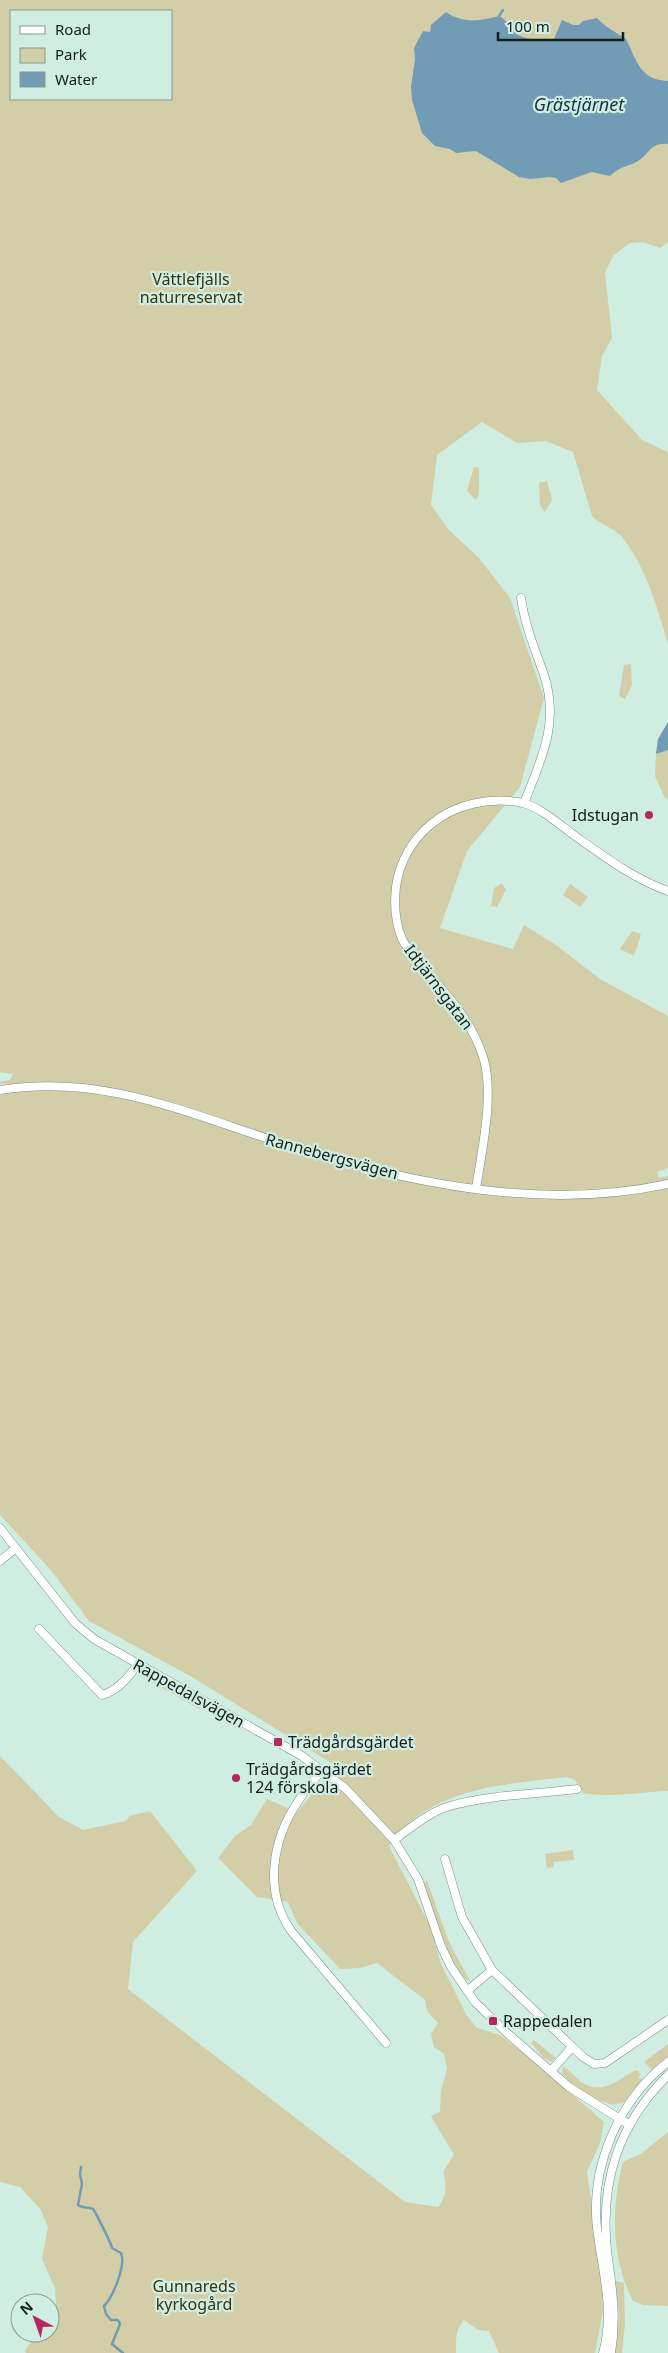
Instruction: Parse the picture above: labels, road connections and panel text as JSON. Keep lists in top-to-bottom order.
{
  "streets": {
    "street": ["Idtjärnsgatan", "Rannebergsvägen", "Rappedalsvägen"]
  },
  "crossings": [
    ["Idtjärnsgatan", "Rannebergsvägen"]
  ],
  "water": ["Grästjärnet"],
  "parks": ["Vättlefjälls naturreservat", "Gunnareds kyrkogård"],
  "places": {
    "other": ["Idstugan", "Trädgårdsgärdet 124 förskola"],
    "transit": ["Trädgårdsgärdet", "Rappedalen"]
  },
  "legend": ["Road", "Park", "Water"],
  "scale_bar": "100 m",
  "north": "top left"
}
